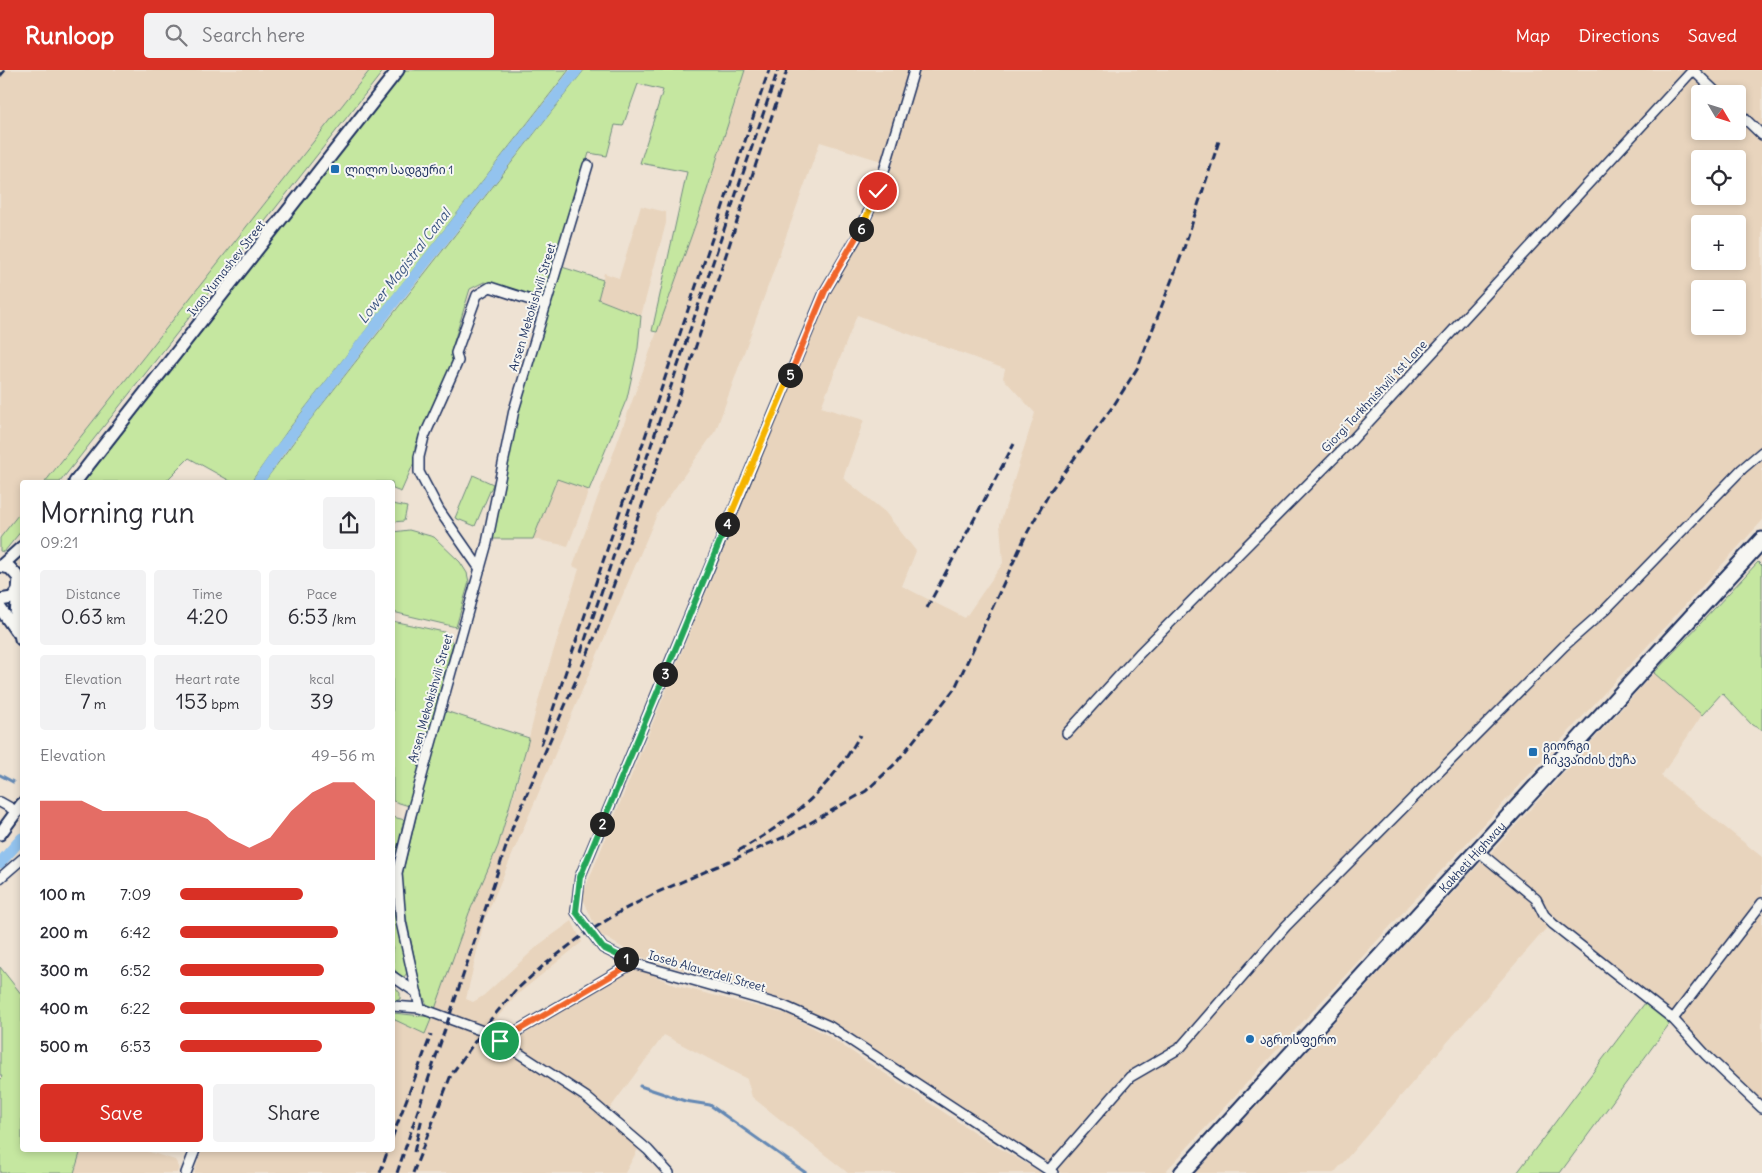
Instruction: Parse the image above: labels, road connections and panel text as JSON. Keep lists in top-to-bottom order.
{
  "streets": {
    "highway": ["Kakheti Highway"],
    "street": [
      "Ivan Yumashev Street",
      "Arsen Mekokishvili Street",
      "Giorgi Tarkhnishvili 1st Lane",
      "Ioseb Alaverdeli Street"
    ]
  },
  "water": ["Lower Magistral Canal"],
  "places": {
    "transit": ["ლილო სადგური 1", "გიორგი ჩიკვაიძის ქუჩა"],
    "other": ["აგროსფერო"]
  },
  "north": "bottom right",
  "page": {
    "header": "Runloop",
    "search": "Search here",
    "nav": ["Map", "Directions", "Saved"],
    "map_buttons": ["+", "−"],
    "pins": [
      "6",
      "5",
      "4",
      "3",
      "2",
      "1"
    ],
    "heading": ["Morning run", "09:21"],
    "stats": [
      ["Distance", "0.63 km"],
      ["Time", "4:20"],
      ["Pace", "6:53 /km"],
      ["Elevation", "7 m"],
      ["Heart rate", "153 bpm"],
      ["kcal", "39"]
    ],
    "chart": ["Elevation", "49–56 m"],
    "list": [
      {
        "name": "100 m",
        "note": "7:09"
      },
      {
        "name": "200 m",
        "note": "6:42"
      },
      {
        "name": "300 m",
        "note": "6:52"
      },
      {
        "name": "400 m",
        "note": "6:22"
      },
      {
        "name": "500 m",
        "note": "6:53"
      }
    ],
    "buttons": ["Save", "Share"]
  }
}
